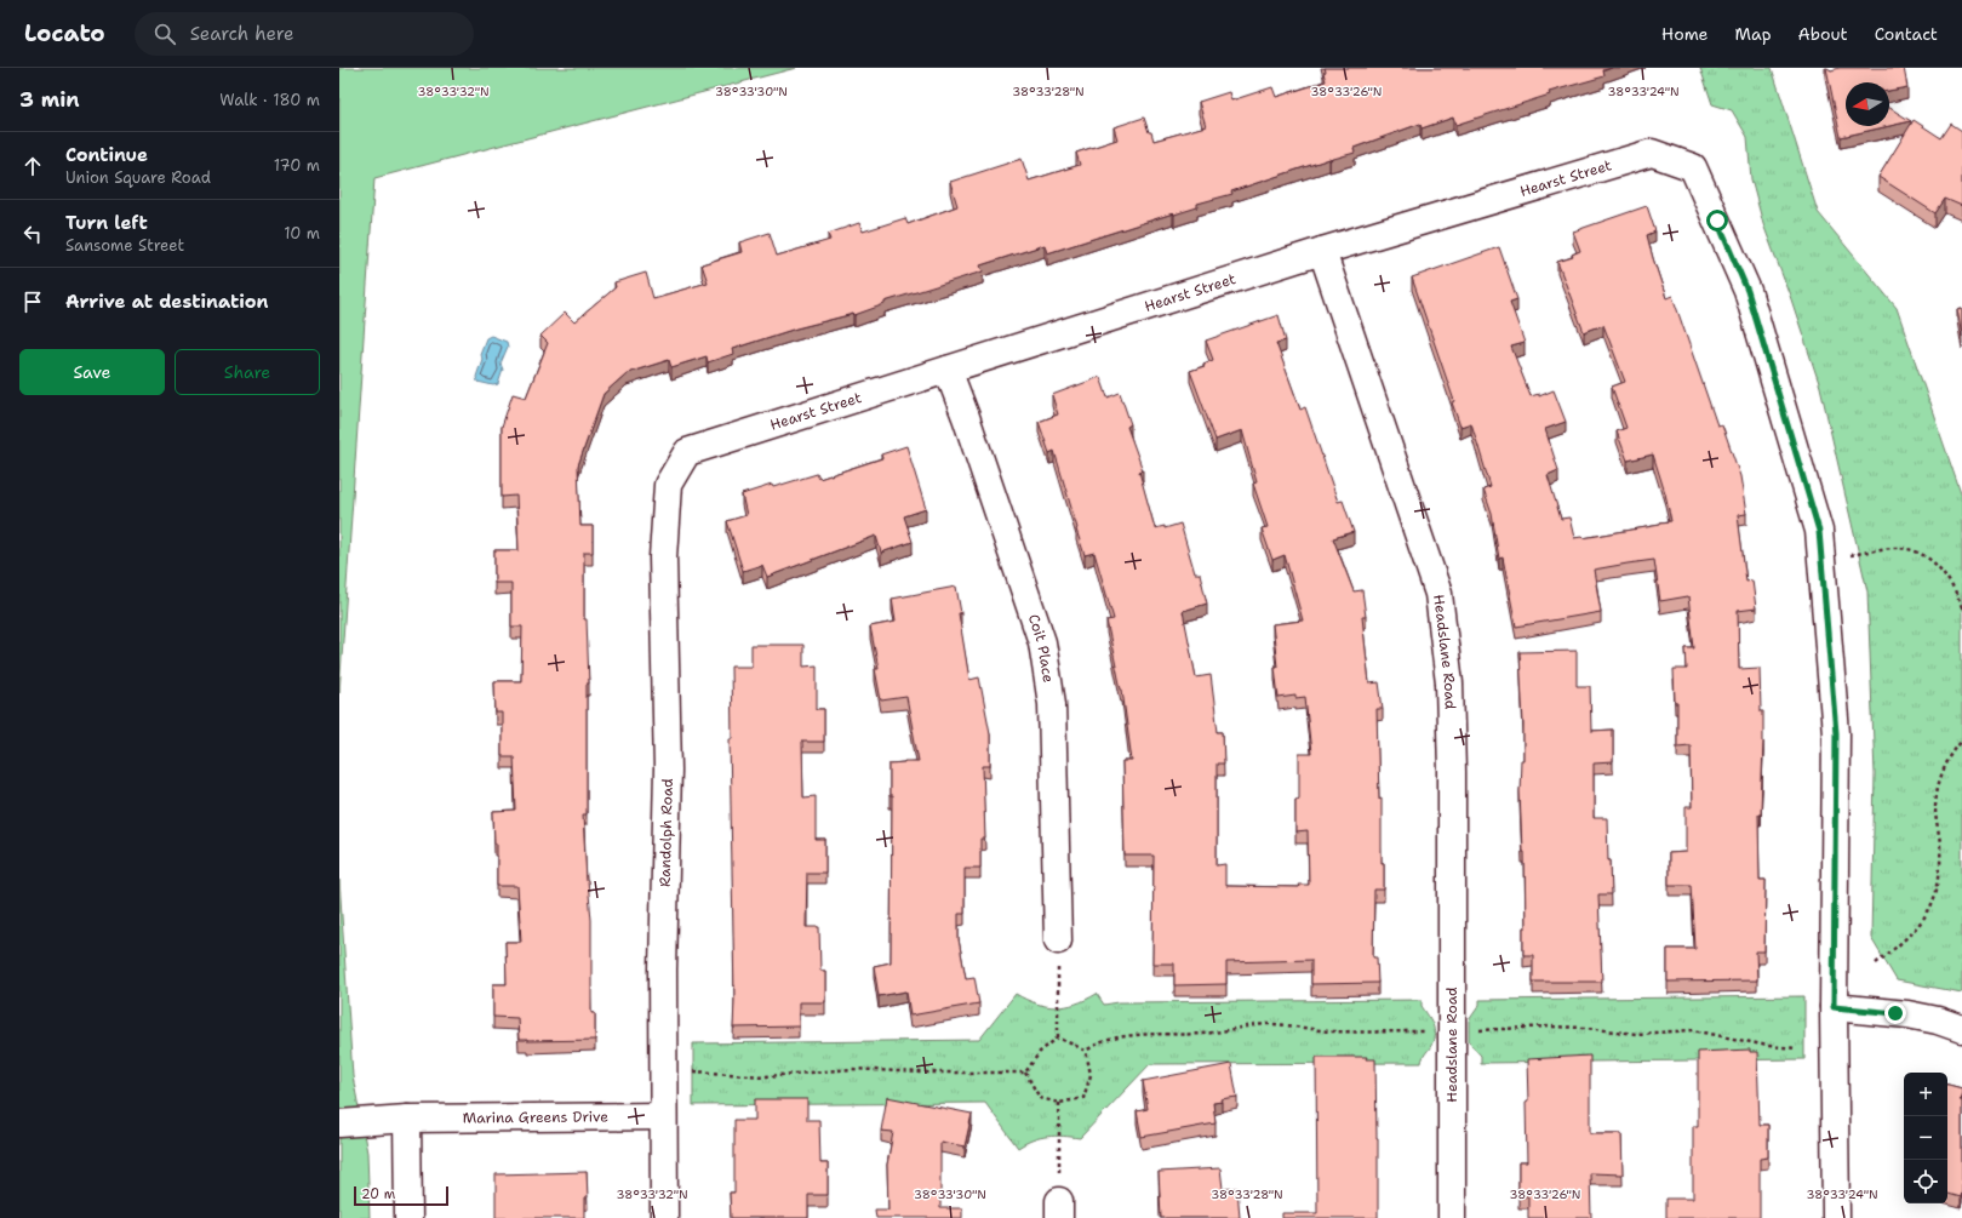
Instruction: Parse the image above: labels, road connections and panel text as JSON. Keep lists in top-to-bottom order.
{
  "streets": {
    "street": [
      "Hearst Street",
      "Coit Place",
      "Headslane Road",
      "Randolph Road",
      "Marina Greens Drive"
    ]
  },
  "crossings": [
    ["Hearst Street", "Coit Place"],
    ["Hearst Street", "Headslane Road"],
    ["Hearst Street", "Randolph Road"],
    ["Randolph Road", "Marina Greens Drive"]
  ],
  "scale_bar": "20 m",
  "north": "left",
  "page": {
    "header": "Locato",
    "search": "Search here",
    "nav": [
      "Home",
      "Map",
      "About",
      "Contact"
    ],
    "heading": ["3 min", "Walk · 180 m"],
    "list": [
      ["Continue", "Union Square Road", "170 m"],
      ["Turn left", "Sansome Street", "10 m"],
      "Arrive at destination"
    ],
    "buttons": ["Save", "Share"],
    "map_buttons": ["+", "−"],
    "scale": "20 m"
  },
  "coordinates": [
    "38°33'32\"N",
    "38°33'30\"N",
    "38°33'28\"N",
    "38°33'26\"N",
    "38°33'24\"N"
  ]
}
